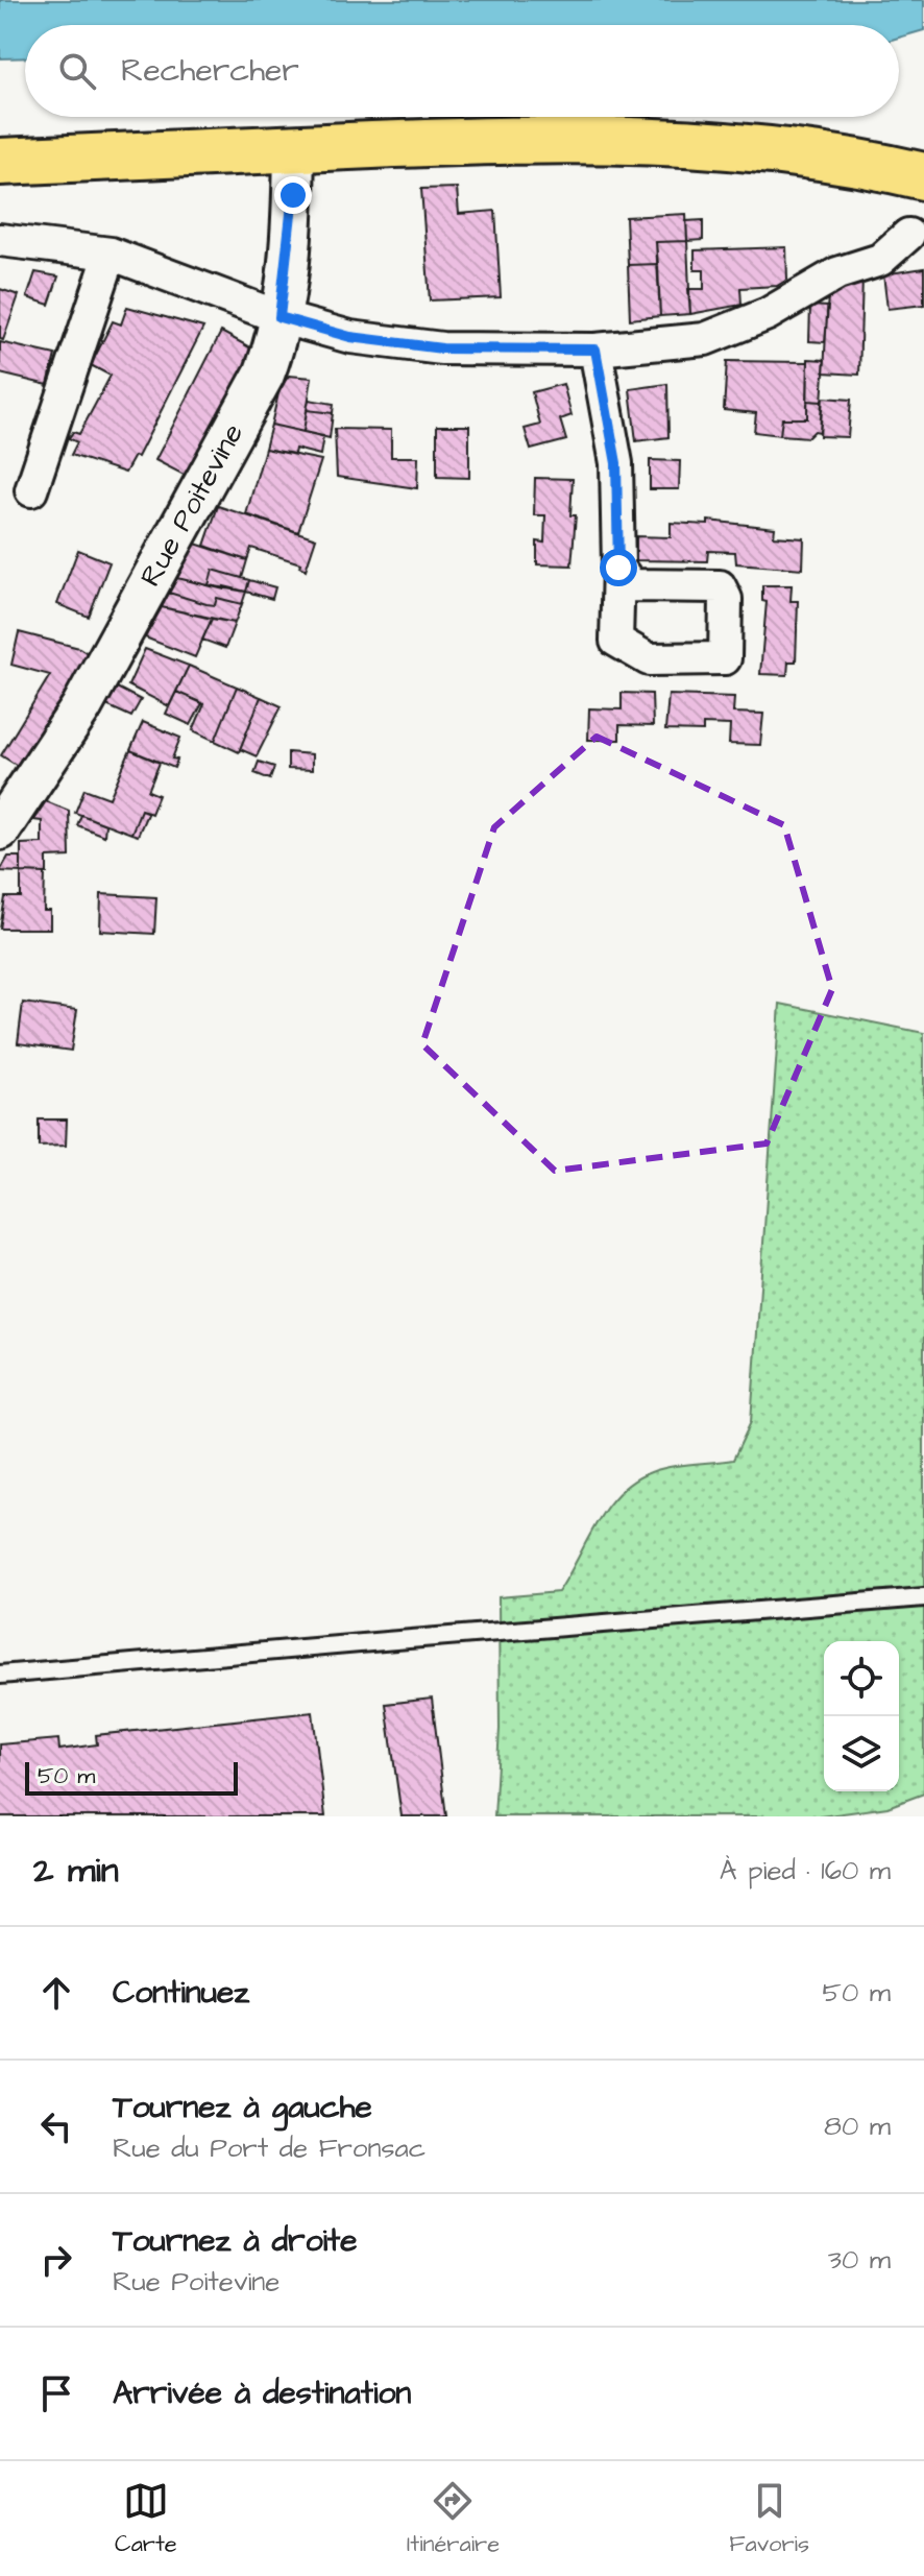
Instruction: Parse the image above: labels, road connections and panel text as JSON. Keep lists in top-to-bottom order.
{
  "streets": {
    "street": ["Rue Poitevine"]
  },
  "scale_bar": "50 m",
  "page": {
    "search": "Rechercher",
    "scale": "50 m",
    "heading": ["2 min", "À pied · 160 m"],
    "list": [
      ["Continuez", "50 m"],
      ["Tournez à gauche", "Rue du Port de Fronsac", "80 m"],
      ["Tournez à droite", "Rue Poitevine", "30 m"],
      "Arrivée à destination"
    ],
    "nav": ["Carte", "Itinéraire", "Favoris"]
  }
}
